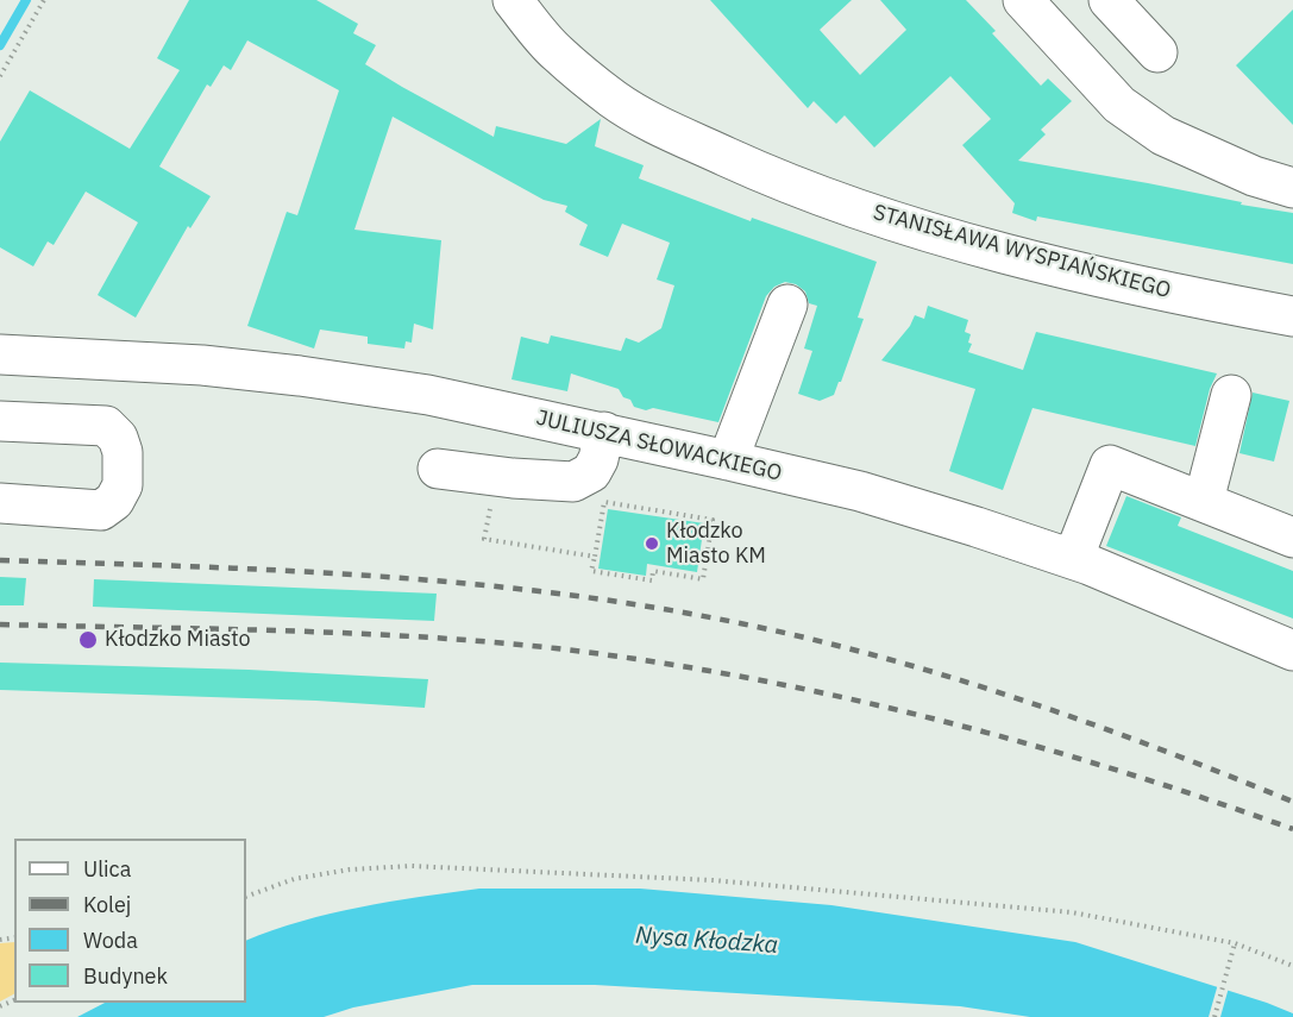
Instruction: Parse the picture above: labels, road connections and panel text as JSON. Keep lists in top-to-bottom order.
{
  "streets": {
    "street": ["STANISŁAWA WYSPIAŃSKIEGO", "JULIUSZA SŁOWACKIEGO"]
  },
  "water": ["Nysa Kłodzka"],
  "places": ["Kłodzko Miasto KM", "Kłodzko Miasto"],
  "legend": [
    "Ulica",
    "Kolej",
    "Woda",
    "Budynek"
  ]
}
